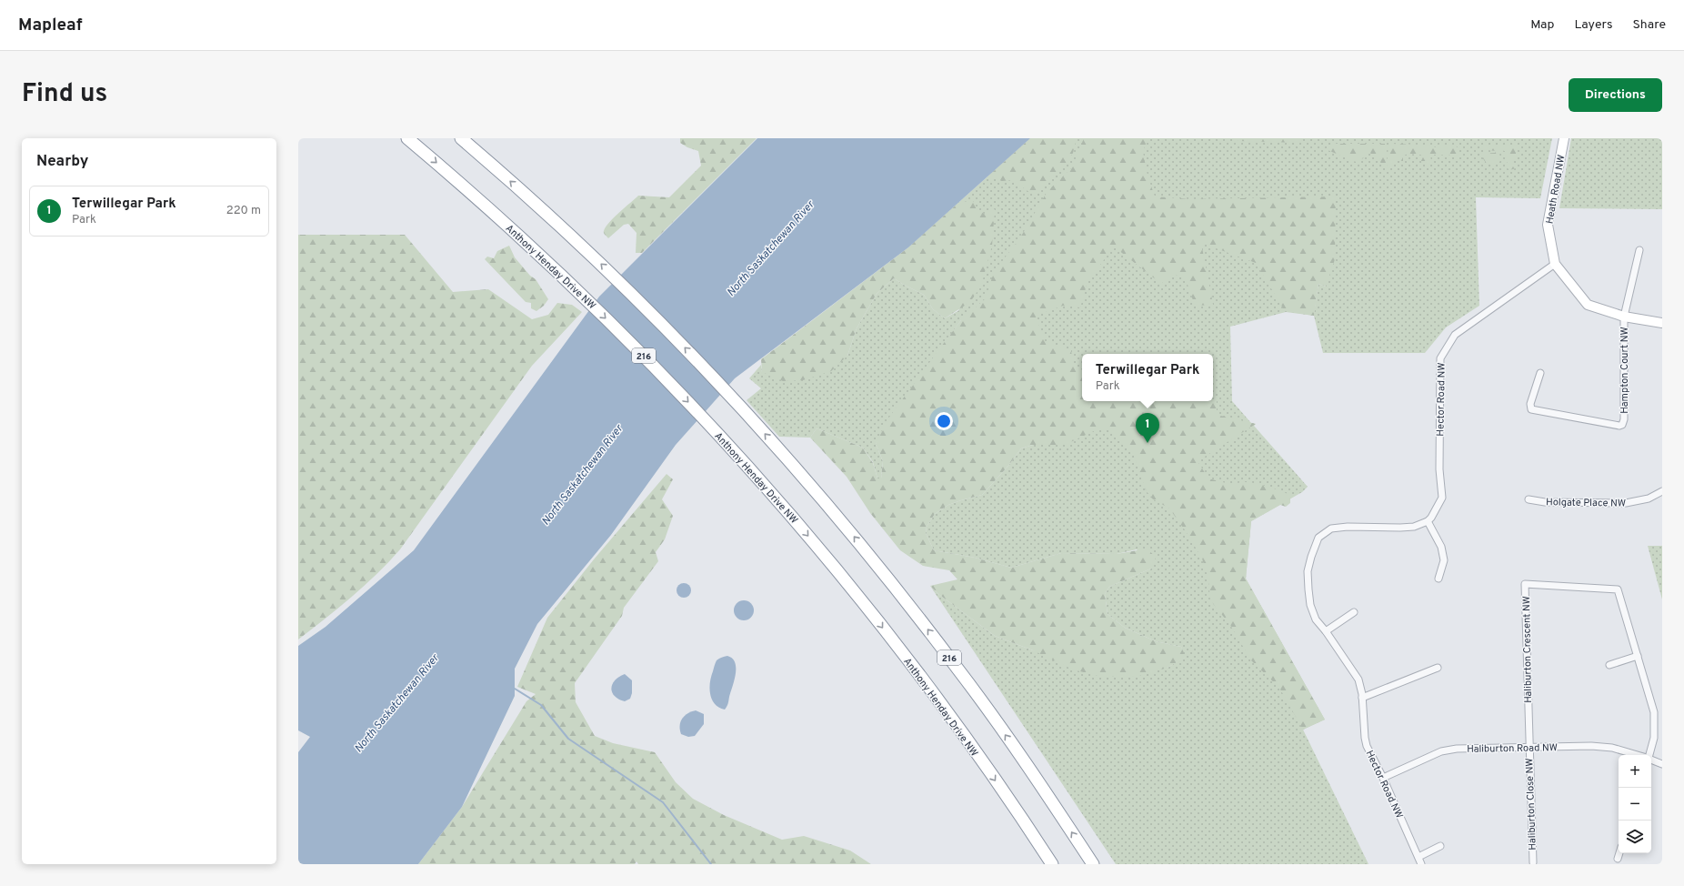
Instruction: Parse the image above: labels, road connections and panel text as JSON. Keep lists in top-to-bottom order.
{
  "streets": {
    "highway": ["Anthony Henday Drive NW", "216"],
    "street": [
      "Heath Road NW",
      "Hampton Court NW",
      "Hector Road NW",
      "Holgate Place NW",
      "Haliburton Crescent NW",
      "Haliburton Road NW",
      "Haliburton Close NW"
    ]
  },
  "crossings": [
    ["Heath Road NW", "Hampton Court NW"],
    ["Heath Road NW", "Hector Road NW"],
    ["Hector Road NW", "Haliburton Road NW"],
    ["Haliburton Crescent NW", "Haliburton Road NW"],
    ["Haliburton Crescent NW", "Haliburton Close NW"],
    ["Haliburton Road NW", "Haliburton Close NW"]
  ],
  "water": ["North Saskatchewan River"],
  "page": {
    "header": "Mapleaf",
    "nav": ["Map", "Layers", "Share"],
    "title": "Find us",
    "buttons": "Directions",
    "heading": "Nearby",
    "list": [
      {
        "mark": "1",
        "name": "Terwillegar Park",
        "note": "Park",
        "value": "220 m"
      }
    ],
    "popup": ["Terwillegar Park", "Park"],
    "pins": "1",
    "map_buttons": ["+", "−"]
  }
}
